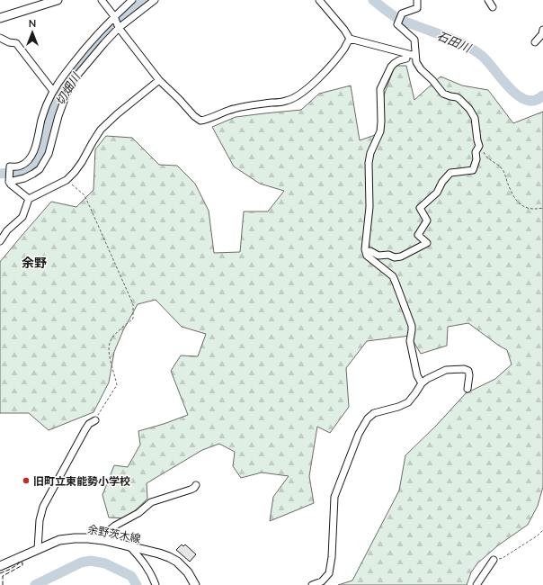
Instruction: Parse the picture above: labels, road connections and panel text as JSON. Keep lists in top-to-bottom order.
{
  "streets": {
    "main road": ["余野茨木線"]
  },
  "districts": ["余野"],
  "water": ["石田川", "切畑川"],
  "places": ["旧町立東能勢小学校"],
  "north": "top"
}
